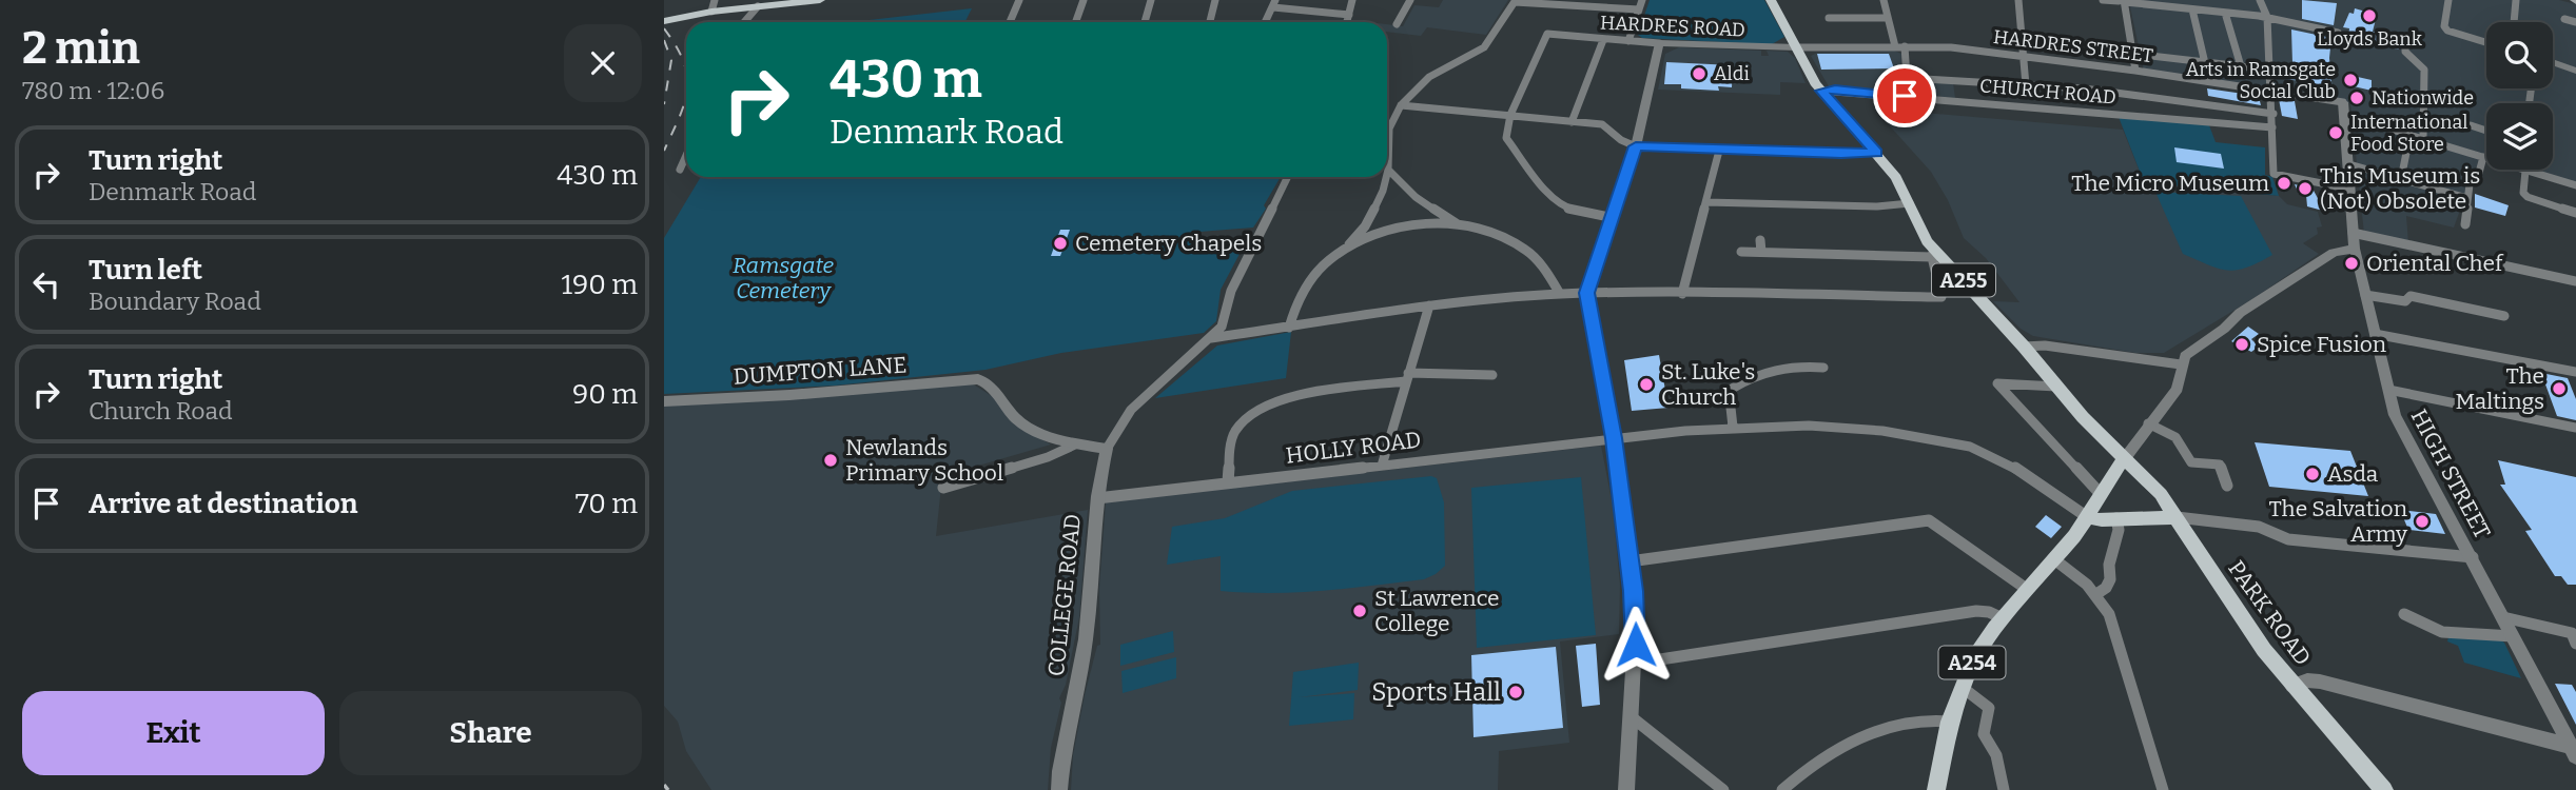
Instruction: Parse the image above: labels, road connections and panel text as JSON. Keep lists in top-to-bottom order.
{
  "streets": {
    "main road": ["A255", "PARK ROAD", "A254"],
    "street": [
      "HARDRES ROAD",
      "HARDRES STREET",
      "CHURCH ROAD",
      "DUMPTON LANE",
      "HOLLY ROAD",
      "HIGH STREET",
      "COLLEGE ROAD"
    ]
  },
  "crossings": [
    ["HARDRES ROAD", "HARDRES STREET"],
    ["HARDRES ROAD", "A255"],
    ["HARDRES STREET", "A255"],
    ["HARDRES STREET", "HIGH STREET"],
    ["CHURCH ROAD", "A255"],
    ["A255", "PARK ROAD"],
    ["A255", "A254"],
    ["HOLLY ROAD", "COLLEGE ROAD"],
    ["HOLLY ROAD", "A254"],
    ["PARK ROAD", "A254"]
  ],
  "parks": ["Ramsgate Cemetery"],
  "places": [
    "Lloyds Bank",
    "Aldi",
    "Arts in Ramsgate Social Club",
    "Nationwide",
    "International Food Store",
    "The Micro Museum",
    "This Museum is (Not) Obsolete",
    "Cemetery Chapels",
    "Oriental Chef",
    "Spice Fusion",
    "St. Luke's Church",
    "The Maltings",
    "Newlands Primary School",
    "Asda",
    "The Salvation Army",
    "St Lawrence College",
    "Sports Hall"
  ],
  "page": {
    "heading": ["2 min", "780 m · 12:06"],
    "turn": ["430 m", "Denmark Road"],
    "list": [
      {
        "name": "Turn right",
        "note": "Denmark Road",
        "value": "430 m"
      },
      {
        "name": "Turn left",
        "note": "Boundary Road",
        "value": "190 m"
      },
      {
        "name": "Turn right",
        "note": "Church Road",
        "value": "90 m"
      },
      {
        "name": "Arrive at destination",
        "value": "70 m"
      }
    ],
    "buttons": ["Exit", "Share"]
  }
}
